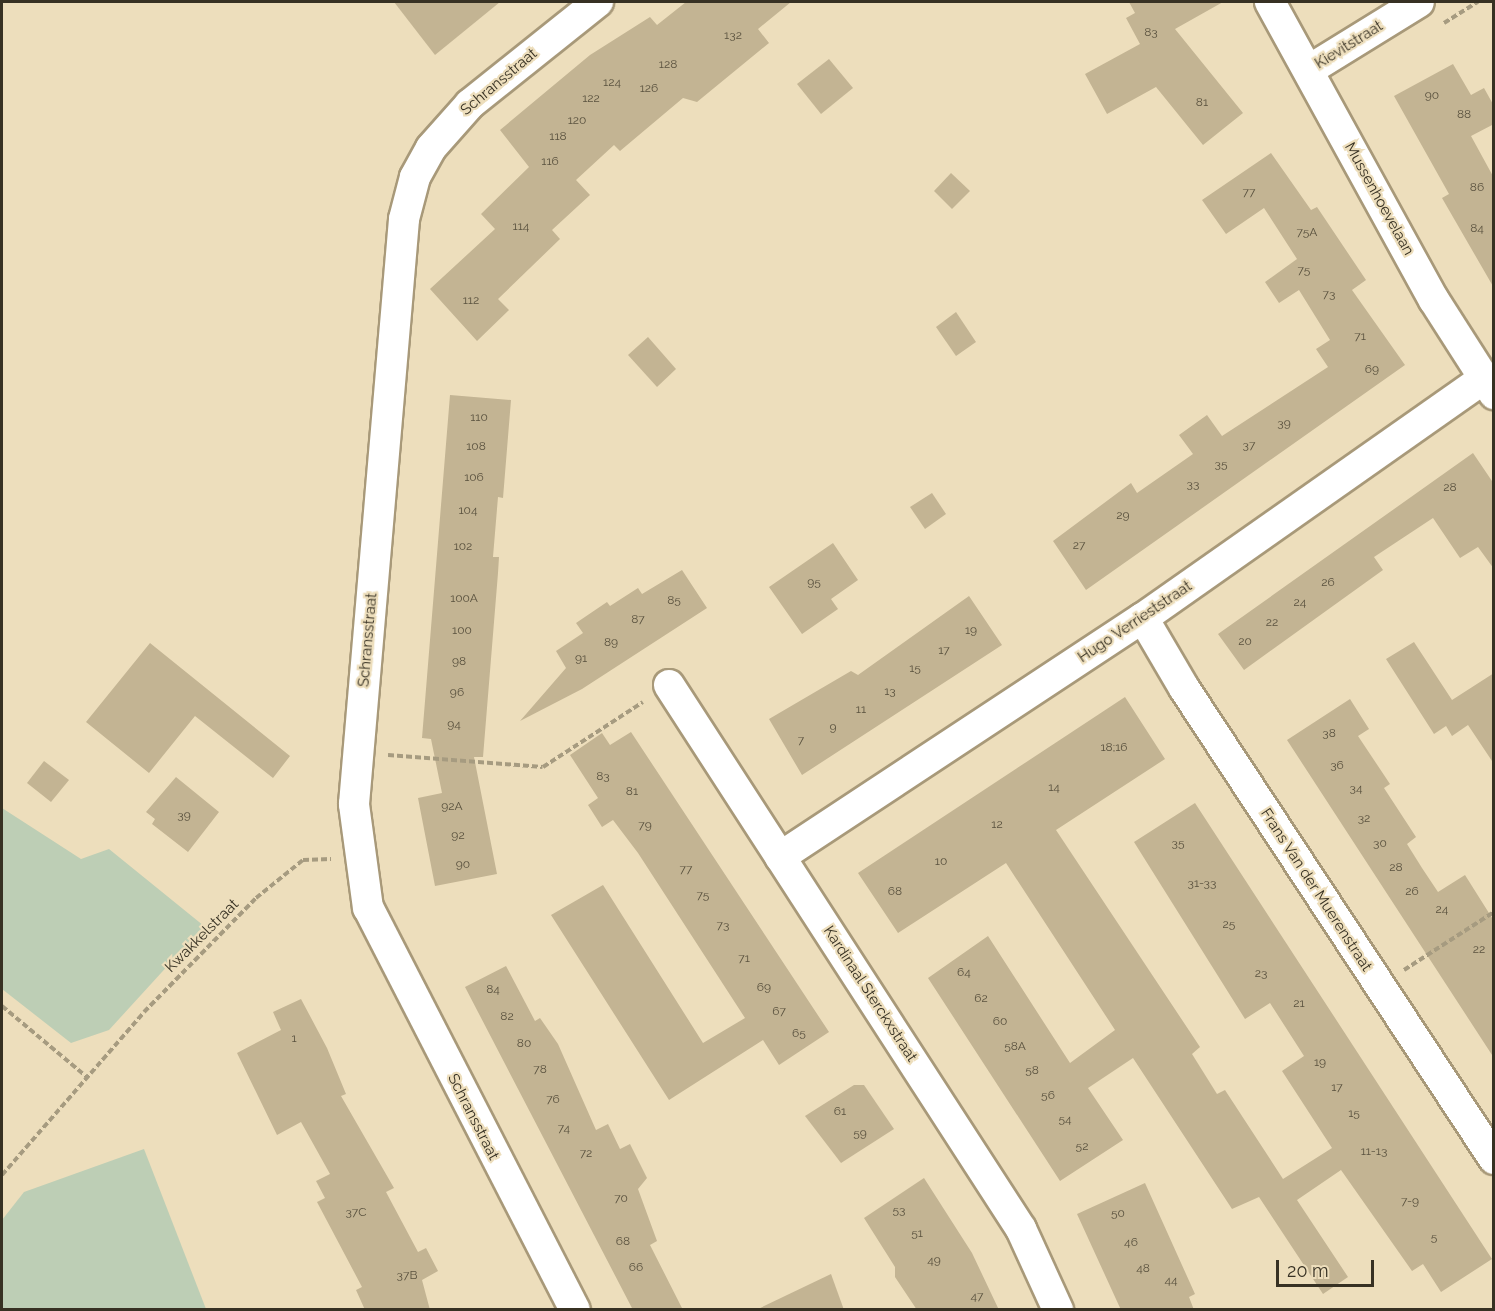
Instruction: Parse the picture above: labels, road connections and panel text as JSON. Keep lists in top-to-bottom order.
{
  "streets": {
    "street": [
      "Kievitstraat",
      "Schransstraat",
      "Mussenhoevelaan",
      "Hugo Verrieststraat",
      "Frans Van der Muerenstraat",
      "Kardinaal Sterckxstraat"
    ],
    "path": ["Kwakkelstraat"]
  },
  "crossings": [
    ["Kievitstraat", "Mussenhoevelaan"],
    ["Schransstraat", "Kwakkelstraat"],
    ["Mussenhoevelaan", "Hugo Verrieststraat"],
    ["Hugo Verrieststraat", "Frans Van der Muerenstraat"],
    ["Hugo Verrieststraat", "Kardinaal Sterckxstraat"]
  ],
  "house_numbers": [
    "83",
    "132",
    "128",
    "124",
    "126",
    "90",
    "122",
    "81",
    "88",
    "120",
    "118",
    "116",
    "86",
    "77",
    "114",
    "84",
    "75A",
    "75",
    "73",
    "112",
    "71",
    "69",
    "110",
    "39",
    "37",
    "108",
    "35",
    "106",
    "33",
    "28",
    "104",
    "29",
    "27",
    "102",
    "95",
    "26",
    "100A",
    "85",
    "24",
    "87",
    "22",
    "100",
    "19",
    "20",
    "89",
    "17",
    "91",
    "98",
    "15",
    "13",
    "96",
    "11",
    "94",
    "9",
    "38",
    "7",
    "18;16",
    "36",
    "83",
    "14",
    "34",
    "81",
    "92A",
    "39",
    "32",
    "12",
    "79",
    "92",
    "35",
    "30",
    "10",
    "90",
    "28",
    "77",
    "31-33",
    "68",
    "26",
    "75",
    "24",
    "25",
    "73",
    "22",
    "71",
    "64",
    "23",
    "69",
    "84",
    "62",
    "21",
    "67",
    "82",
    "60",
    "65",
    "1",
    "80",
    "58A",
    "19",
    "78",
    "58",
    "17",
    "56",
    "76",
    "61",
    "15",
    "54",
    "74",
    "59",
    "52",
    "11-13",
    "72",
    "70",
    "7-9",
    "53",
    "37C",
    "50",
    "51",
    "5",
    "68",
    "46",
    "49",
    "66",
    "48",
    "37B",
    "44",
    "47"
  ],
  "scale_bar": "20 m"
}
